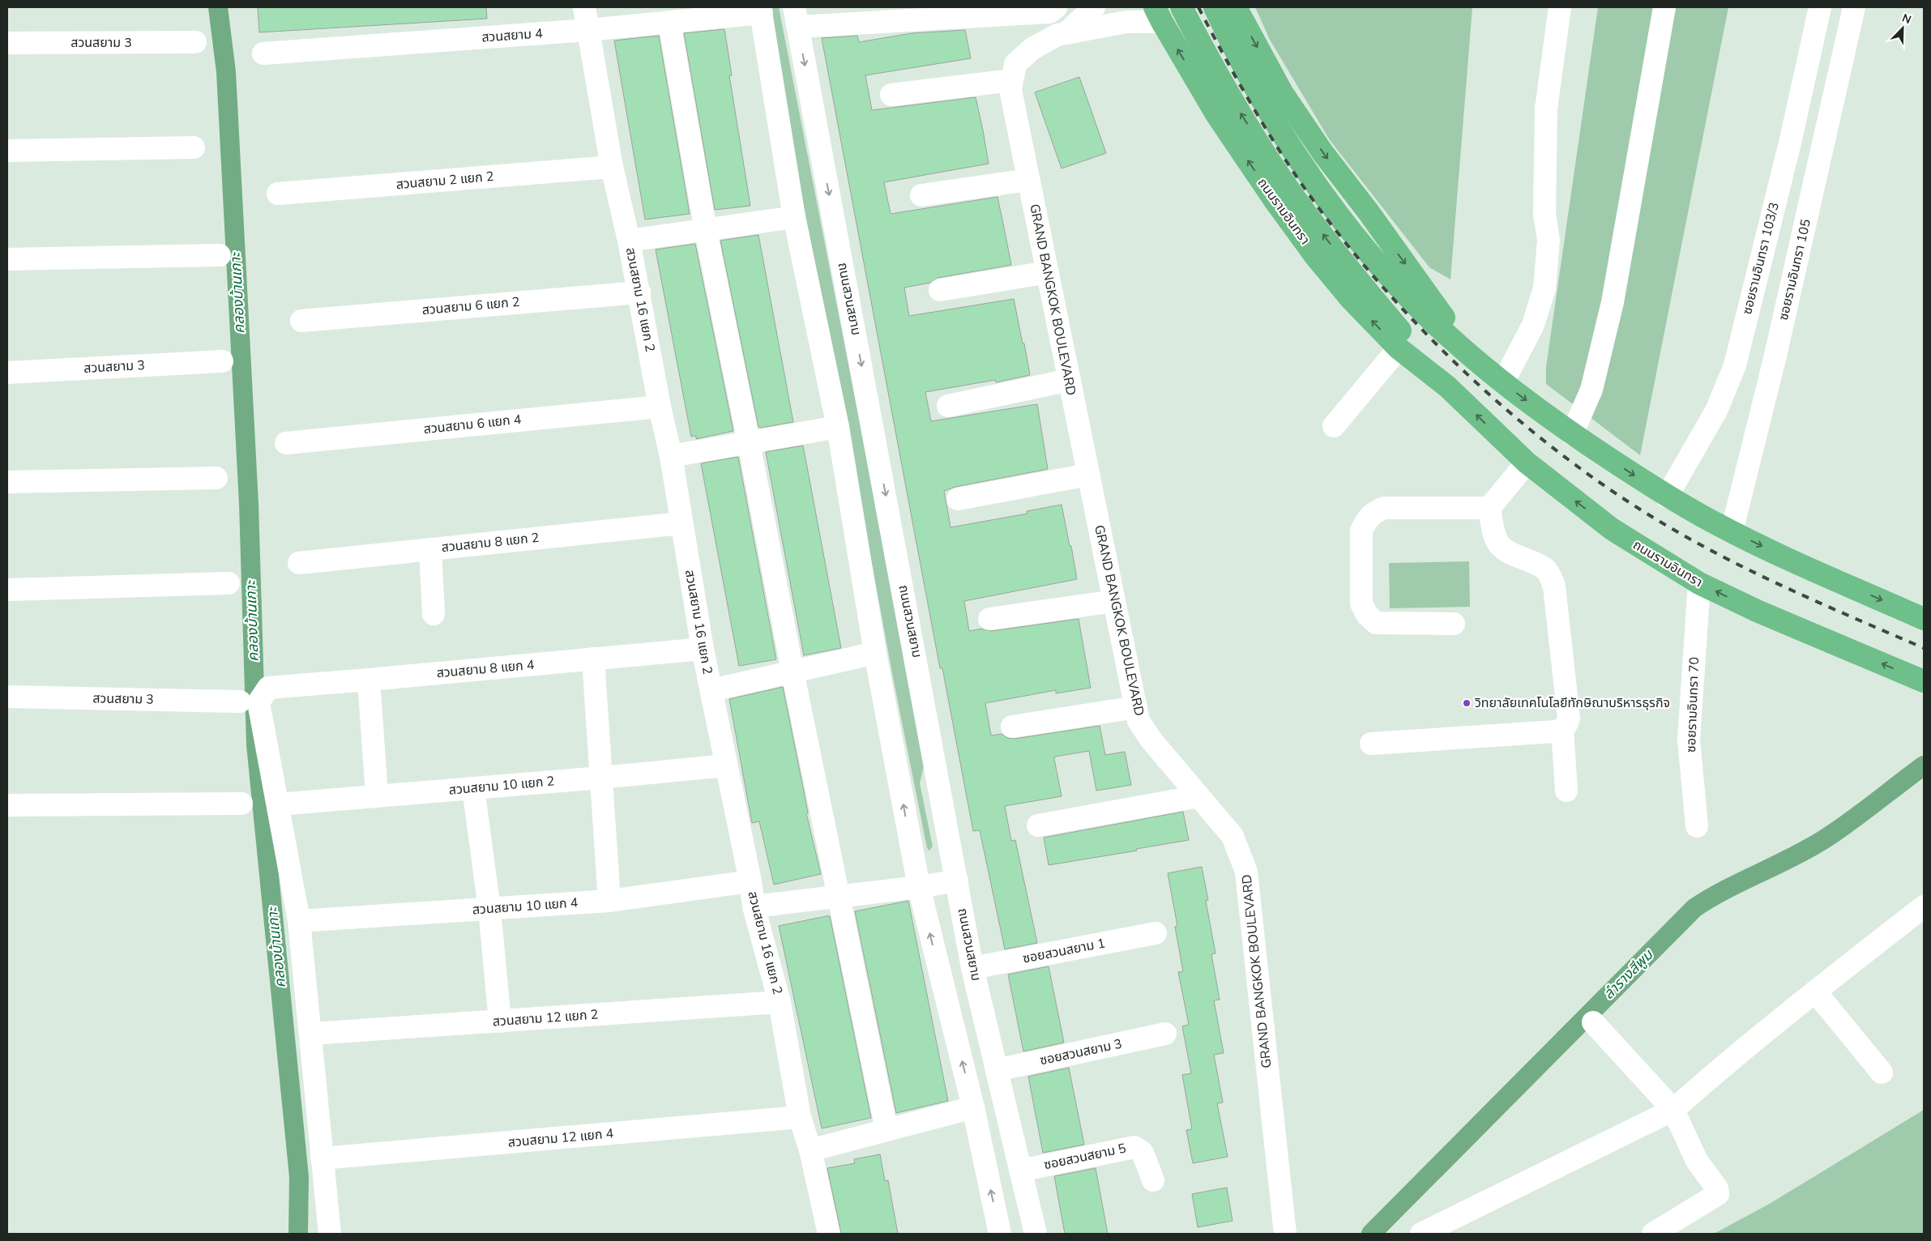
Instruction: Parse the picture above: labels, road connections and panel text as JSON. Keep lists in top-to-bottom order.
{
  "streets": {
    "highway": ["ถนนรามอินทรา"],
    "street": [
      "สวนสยาม 4",
      "สวนสยาม 3",
      "สวนสยาม 2 แยก 2",
      "ซอยรามอินทรา 103/3",
      "ซอยรามอินทรา 105",
      "ถนนสวนสยาม",
      "สวนสยาม 16 แยก 2",
      "GRAND BANGKOK BOULEVARD",
      "สวนสยาม 6 แยก 2",
      "สวนสยาม 6 แยก 4",
      "สวนสยาม 8 แยก 2",
      "สวนสยาม 8 แยก 4",
      "ซอยรามอินทรา 70",
      "สวนสยาม 10 แยก 2",
      "สวนสยาม 10 แยก 4",
      "ซอยสวนสยาม 1",
      "สวนสยาม 12 แยก 2",
      "ซอยสวนสยาม 3",
      "สวนสยาม 12 แยก 4",
      "ซอยสวนสยาม 5"
    ]
  },
  "crossings": [
    ["สวนสยาม 4", "สวนสยาม 16 แยก 2"],
    ["สวนสยาม 2 แยก 2", "สวนสยาม 16 แยก 2"],
    ["ถนนรามอินทรา", "GRAND BANGKOK BOULEVARD"],
    ["ถนนรามอินทรา", "ซอยรามอินทรา 70"],
    ["ถนนสวนสยาม", "ซอยสวนสยาม 1"],
    ["ถนนสวนสยาม", "ซอยสวนสยาม 3"],
    ["ถนนสวนสยาม", "ซอยสวนสยาม 5"],
    ["สวนสยาม 16 แยก 2", "สวนสยาม 6 แยก 2"],
    ["สวนสยาม 16 แยก 2", "สวนสยาม 6 แยก 4"],
    ["สวนสยาม 16 แยก 2", "สวนสยาม 8 แยก 2"],
    ["สวนสยาม 16 แยก 2", "สวนสยาม 8 แยก 4"],
    ["สวนสยาม 16 แยก 2", "สวนสยาม 10 แยก 2"],
    ["สวนสยาม 16 แยก 2", "สวนสยาม 10 แยก 4"],
    ["สวนสยาม 16 แยก 2", "สวนสยาม 12 แยก 2"],
    ["สวนสยาม 16 แยก 2", "สวนสยาม 12 แยก 4"],
    ["สวนสยาม 8 แยก 4", "สวนสยาม 10 แยก 2"]
  ],
  "water": ["คลองบ้านเกาะ", "ลำรางสีพูม"],
  "places": ["วิทยาลัยเทคโนโลยีทักษิณาบริหารธุรกิจ"],
  "north": "top right"
}
